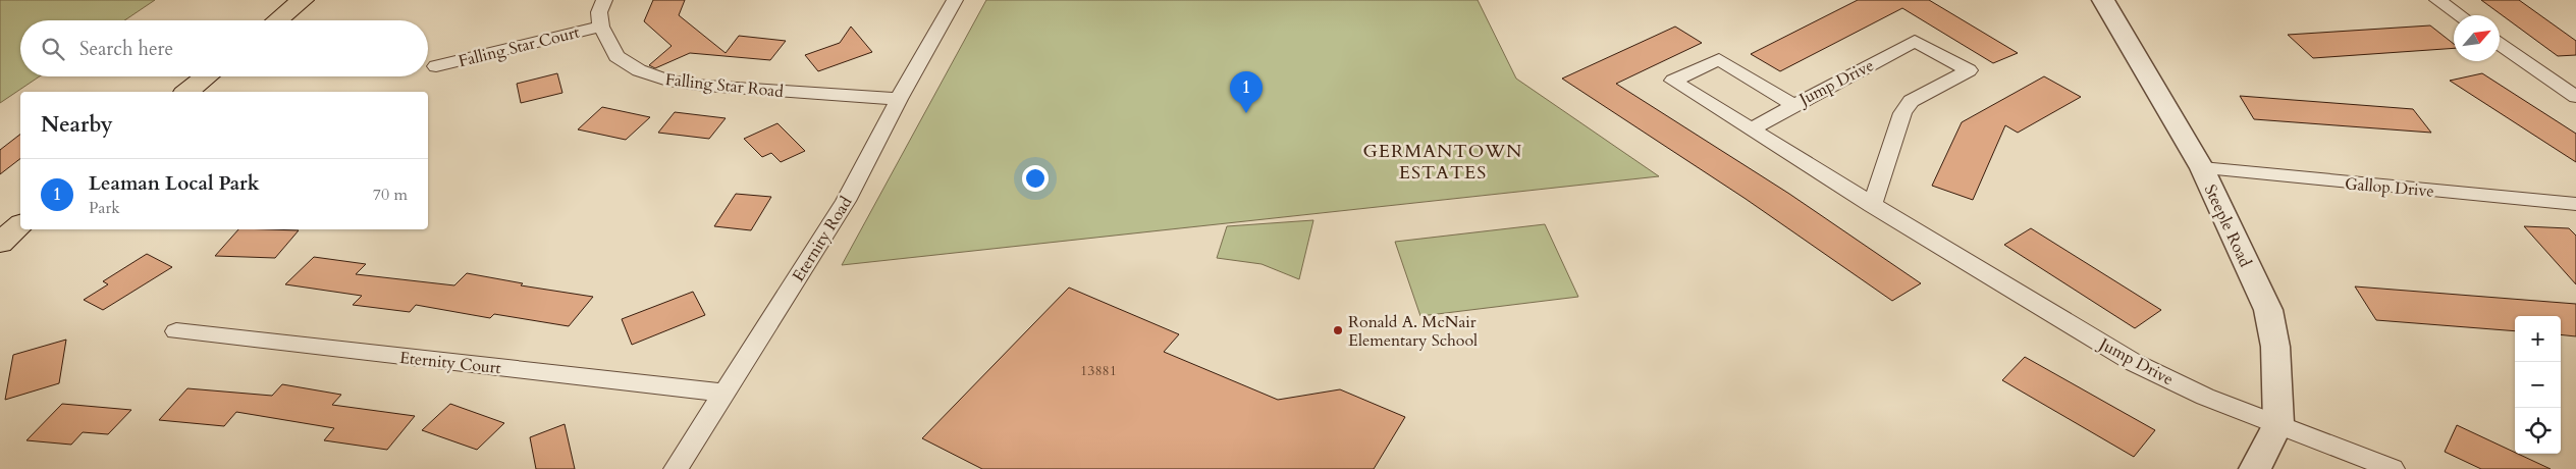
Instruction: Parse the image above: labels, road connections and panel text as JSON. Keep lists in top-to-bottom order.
{
  "streets": {
    "street": [
      "Falling Star Court",
      "Jump Drive",
      "Falling Star Road",
      "Gallop Drive",
      "Steeple Road",
      "Eternity Road",
      "Eternity Court"
    ]
  },
  "crossings": [
    ["Falling Star Court", "Falling Star Road"],
    ["Jump Drive", "Steeple Road"],
    ["Falling Star Road", "Eternity Road"],
    ["Gallop Drive", "Steeple Road"],
    ["Eternity Road", "Eternity Court"]
  ],
  "districts": ["GERMANTOWN ESTATES"],
  "places": ["Ronald A. McNair Elementary School"],
  "house_numbers": ["13881"],
  "north": "top right",
  "page": {
    "search": "Search here",
    "pins": "1",
    "heading": "Nearby",
    "list": [
      {
        "mark": "1",
        "name": "Leaman Local Park",
        "note": "Park",
        "value": "70 m"
      }
    ],
    "map_buttons": ["+", "−"]
  }
}
